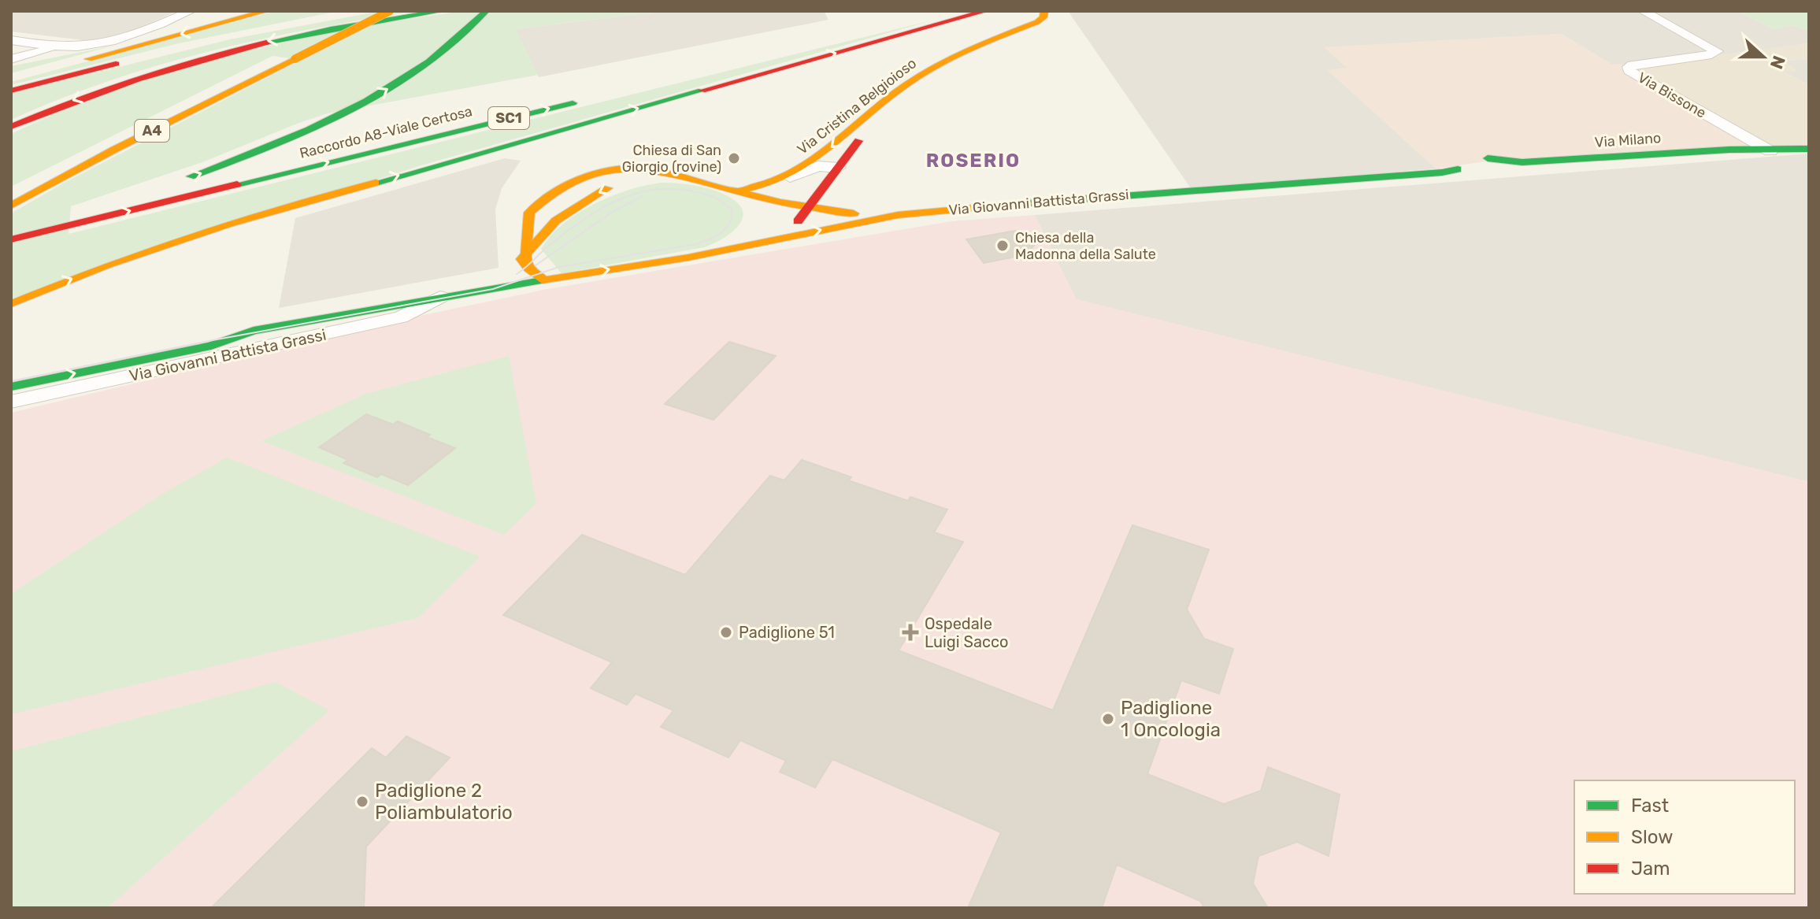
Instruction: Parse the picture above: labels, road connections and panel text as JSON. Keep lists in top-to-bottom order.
{
  "streets": {
    "main road": [
      "Via Cristina Belgioioso",
      "SC1",
      "A4",
      "Raccordo A8-Viale Certosa",
      "Via Milano",
      "Via Giovanni Battista Grassi"
    ],
    "street": ["Via Bissone"]
  },
  "crossings": [
    ["Via Bissone", "Via Milano"],
    ["Via Cristina Belgioioso", "Via Giovanni Battista Grassi"]
  ],
  "districts": ["ROSERIO"],
  "places": {
    "other": [
      "Chiesa di San Giorgio (rovine)",
      "Chiesa della Madonna della Salute",
      "Padiglione 51",
      "Padiglione 1 Oncologia",
      "Padiglione 2 Poliambulatorio"
    ],
    "health": ["Ospedale Luigi Sacco"]
  },
  "legend": ["Fast", "Slow", "Jam"],
  "north": "right"
}
